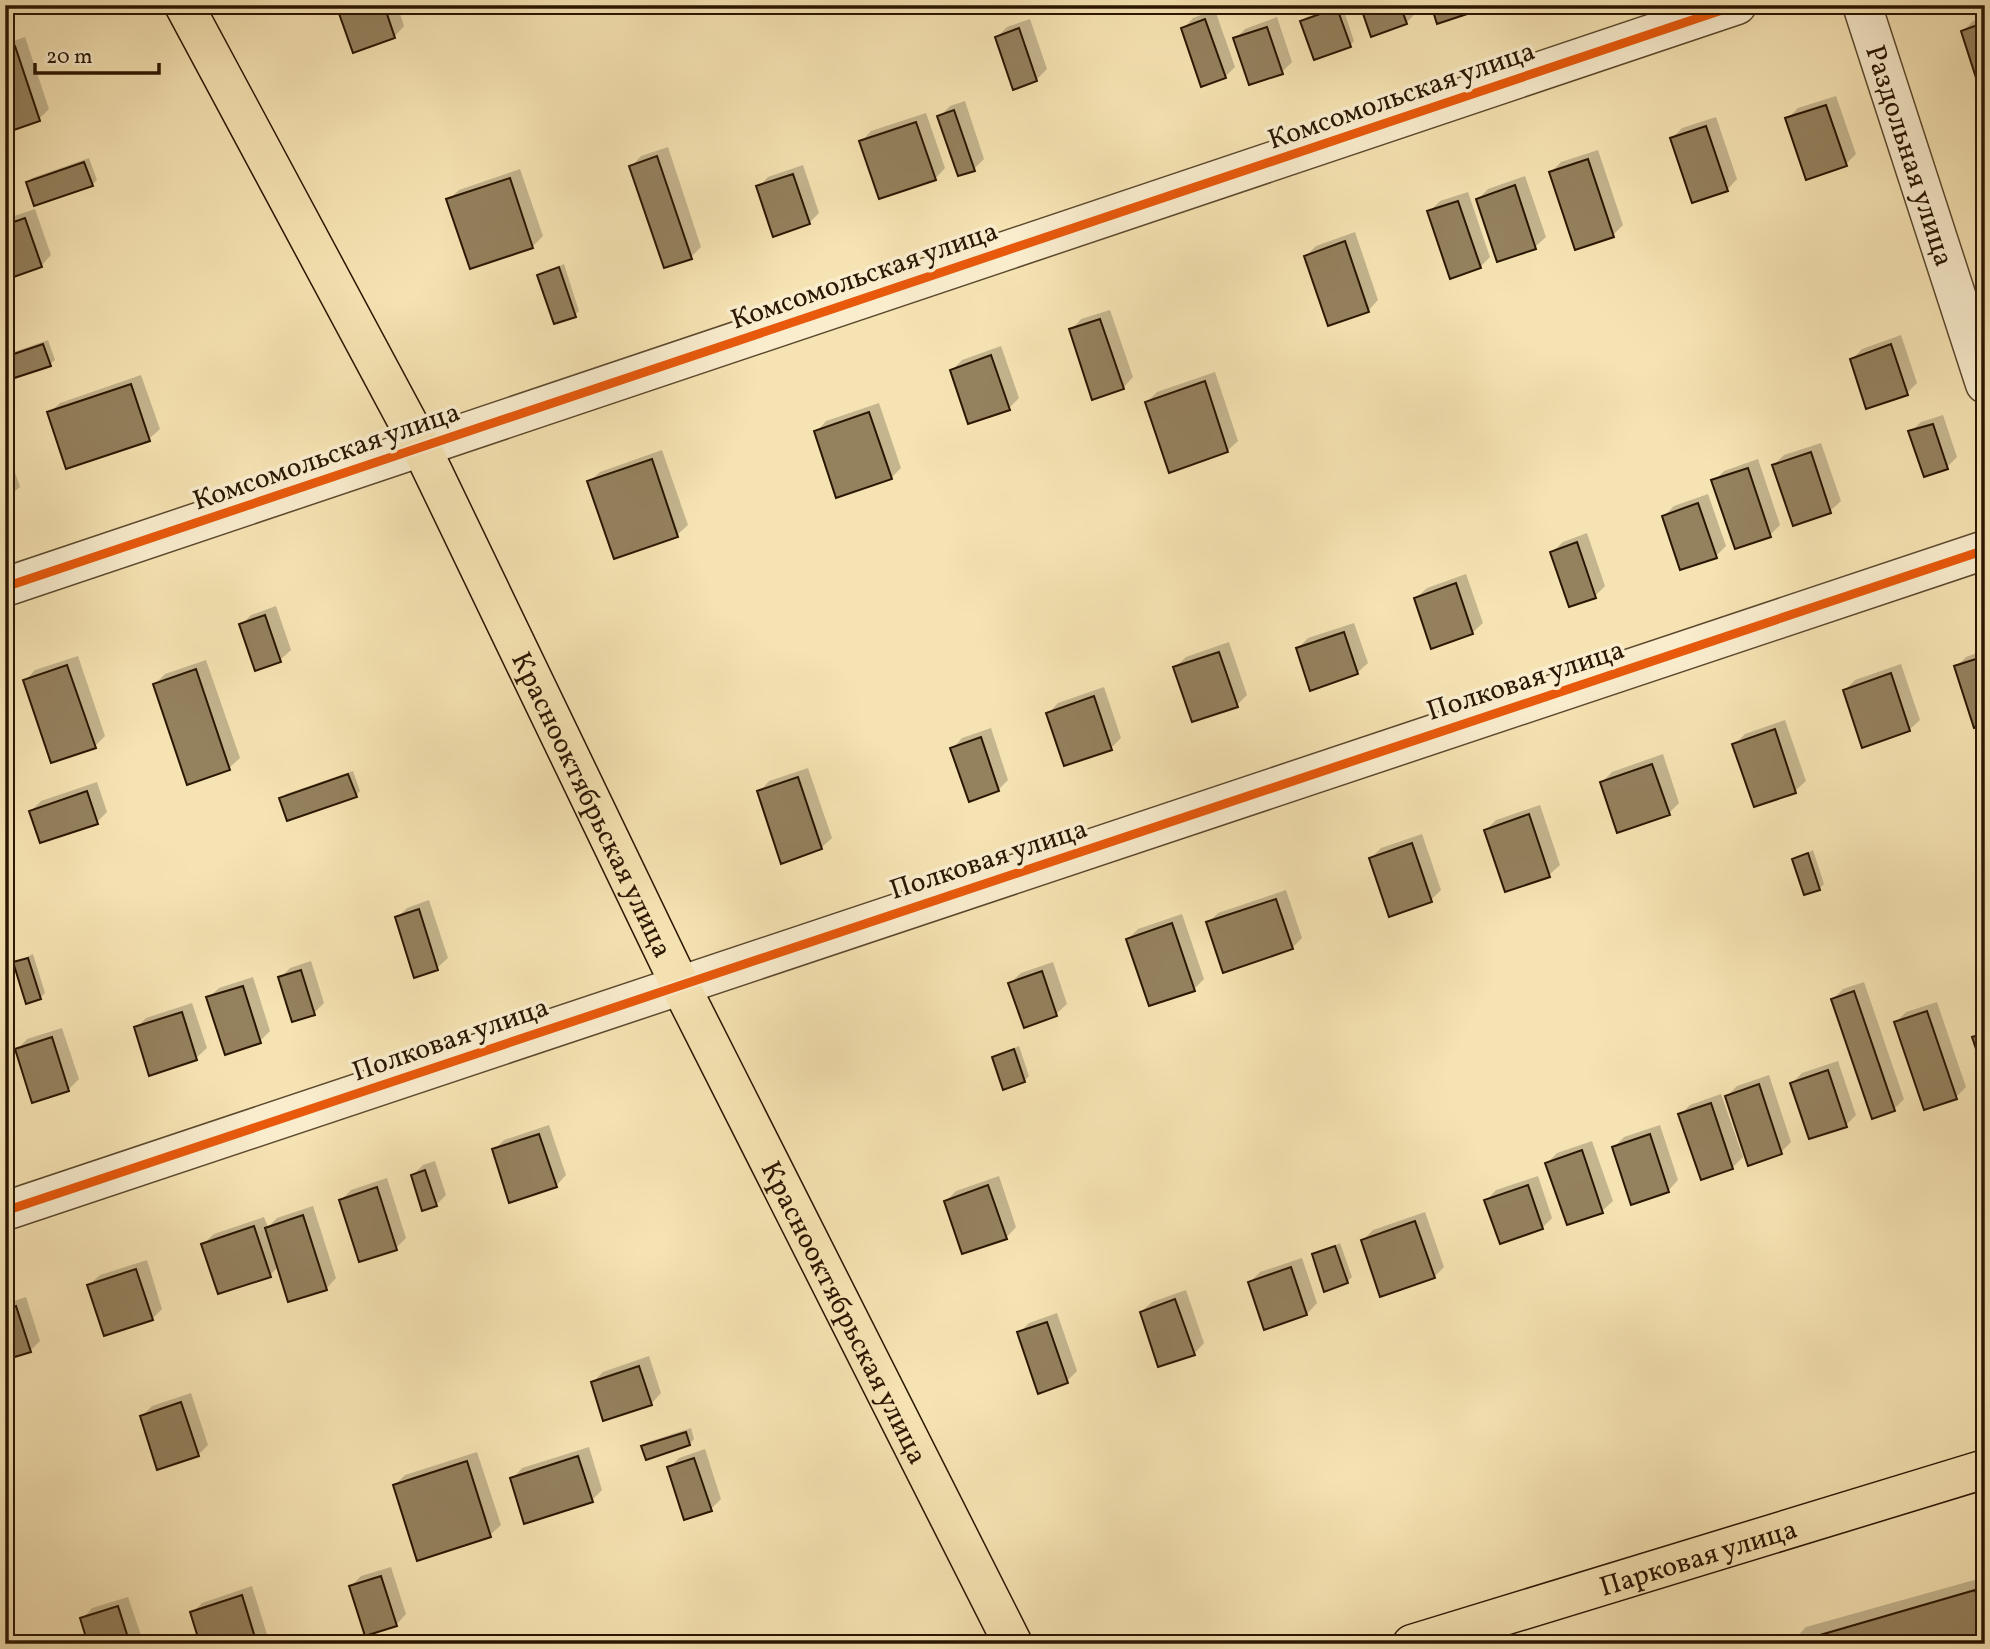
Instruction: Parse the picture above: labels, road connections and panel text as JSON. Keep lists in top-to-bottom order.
{
  "streets": {
    "main road": ["Краснооктябрьская улица", "Парковая улица"],
    "street": ["Комсомольская улица", "Раздольная улица", "Полковая улица"]
  },
  "crossings": [
    ["Комсомольская улица", "Краснооктябрьская улица"],
    ["Полковая улица", "Краснооктябрьская улица"]
  ],
  "scale_bar": "20 m"
}
